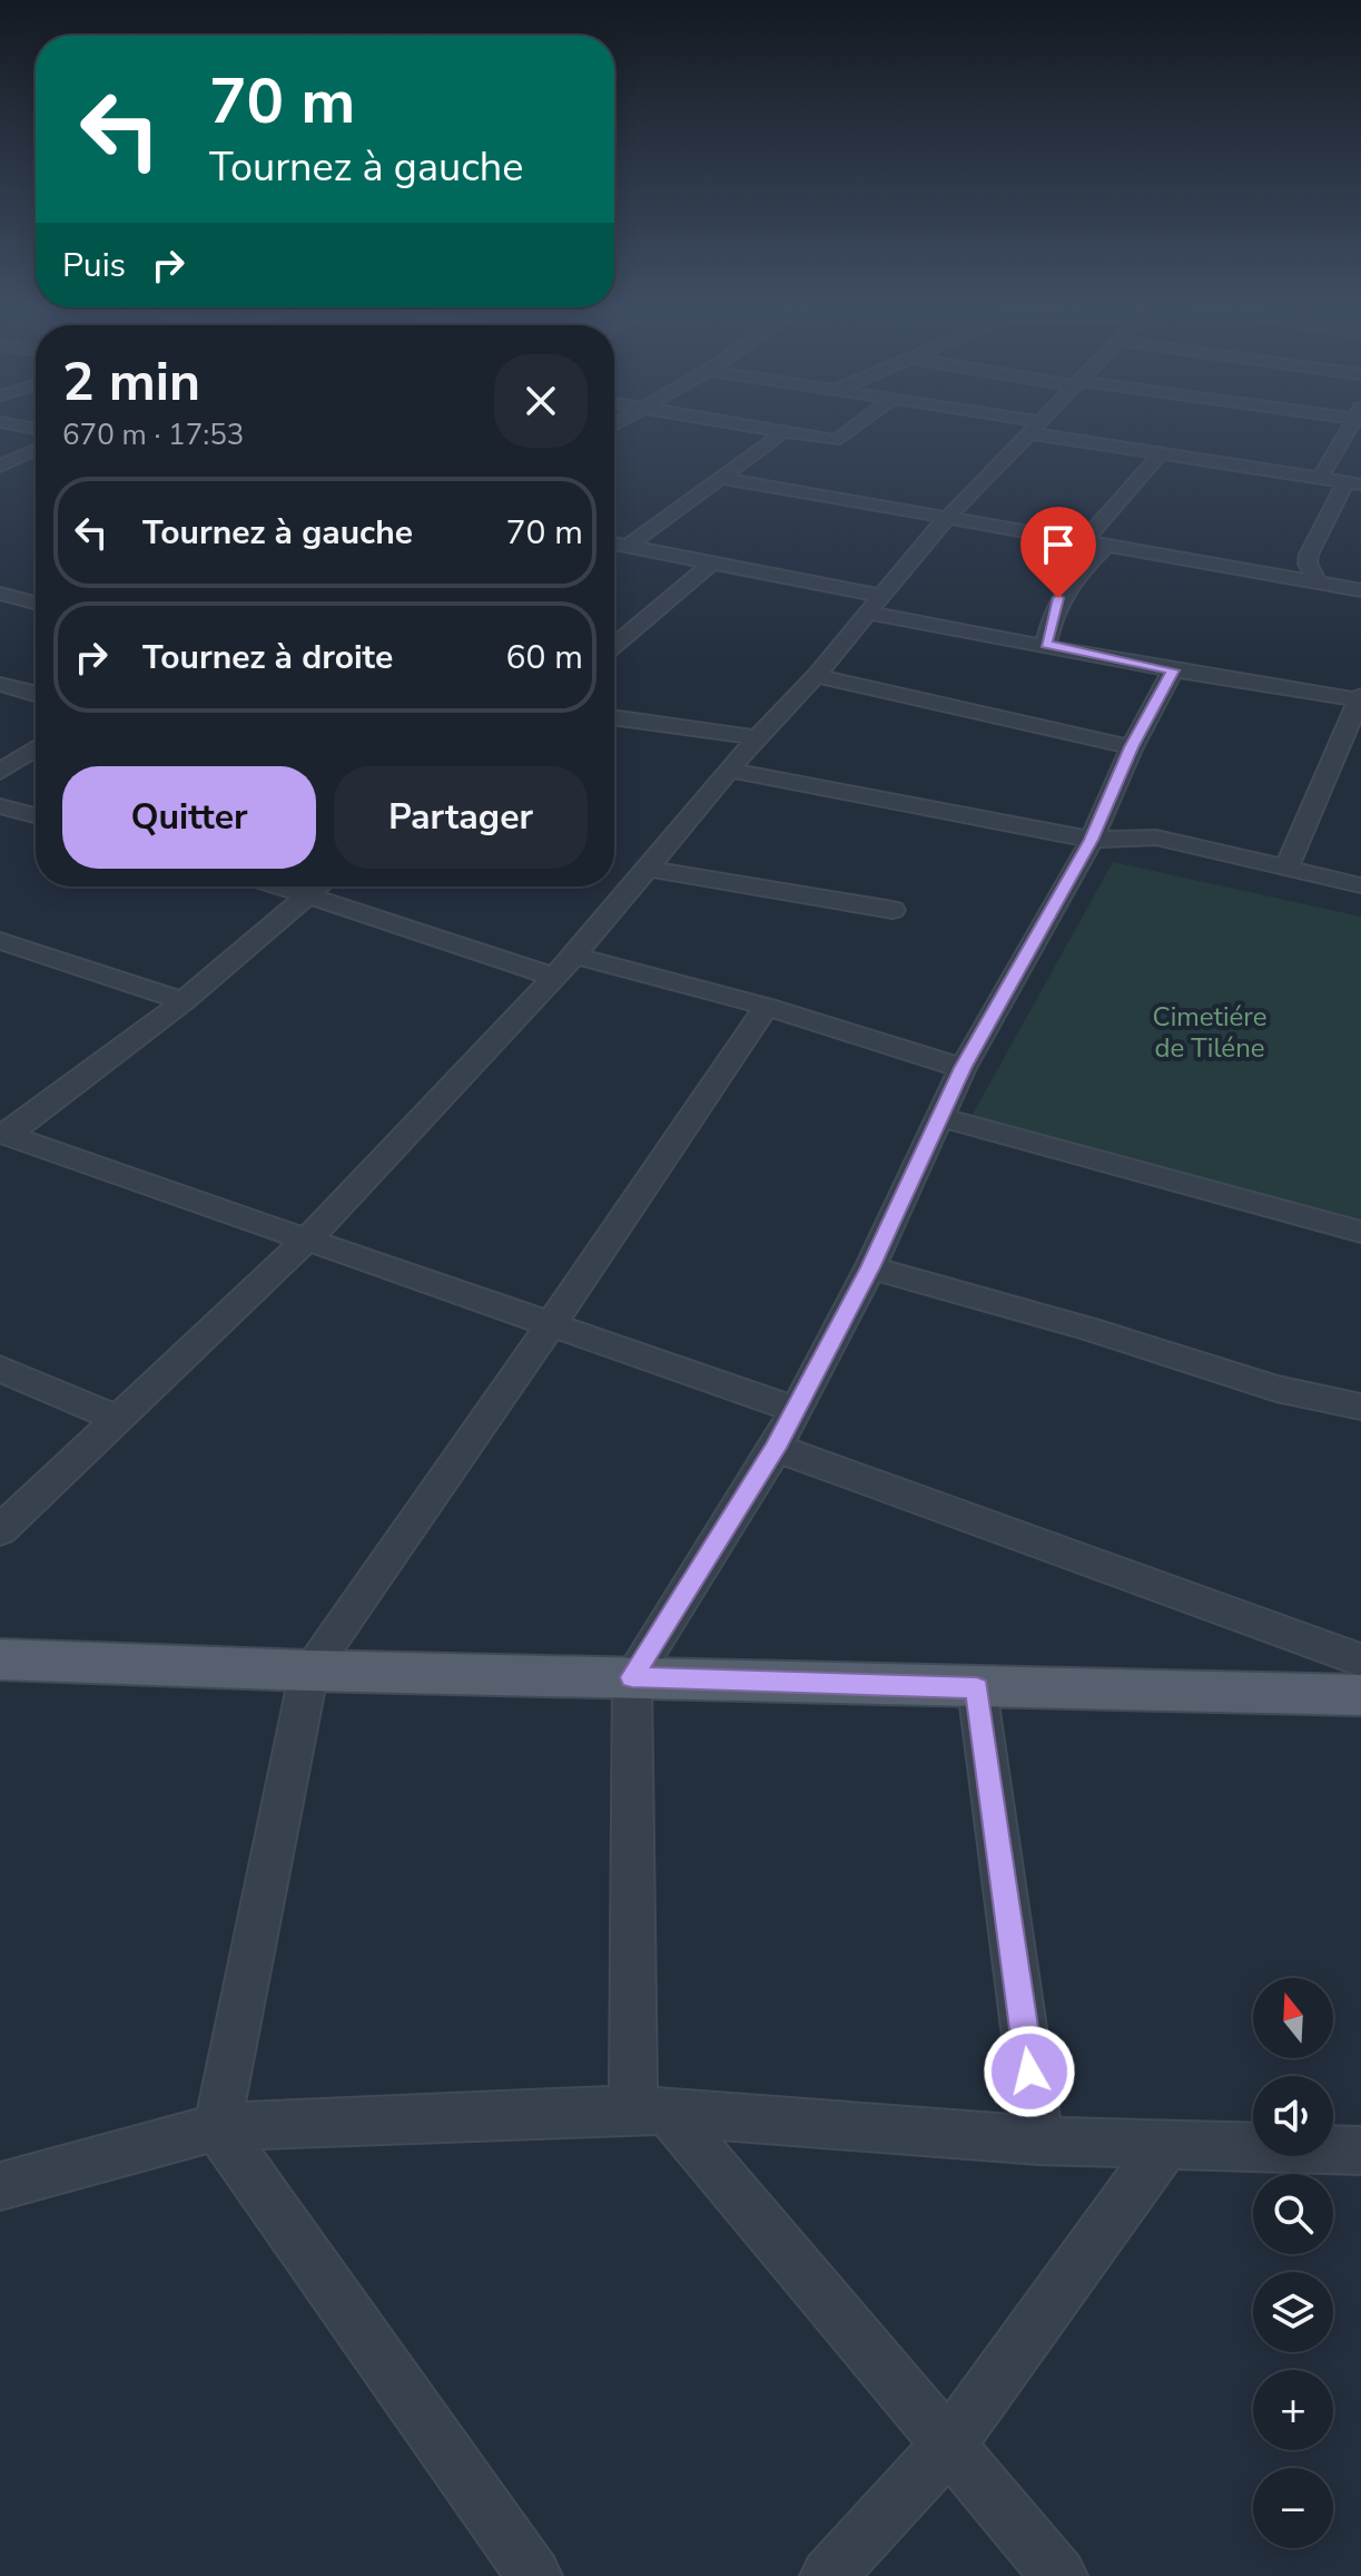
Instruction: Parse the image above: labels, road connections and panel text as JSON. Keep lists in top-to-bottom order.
{
  "parks": ["Cimetiére de Tiléne"],
  "north": "top",
  "page": {
    "turn": ["70 m", "Tournez à gauche"],
    "then": "Puis",
    "heading": ["2 min", "670 m · 17:53"],
    "list": [
      {
        "name": "Tournez à gauche",
        "value": "70 m"
      },
      {
        "name": "Tournez à droite",
        "value": "60 m"
      }
    ],
    "buttons": ["Quitter", "Partager"],
    "map_buttons": ["+", "−"]
  }
}
